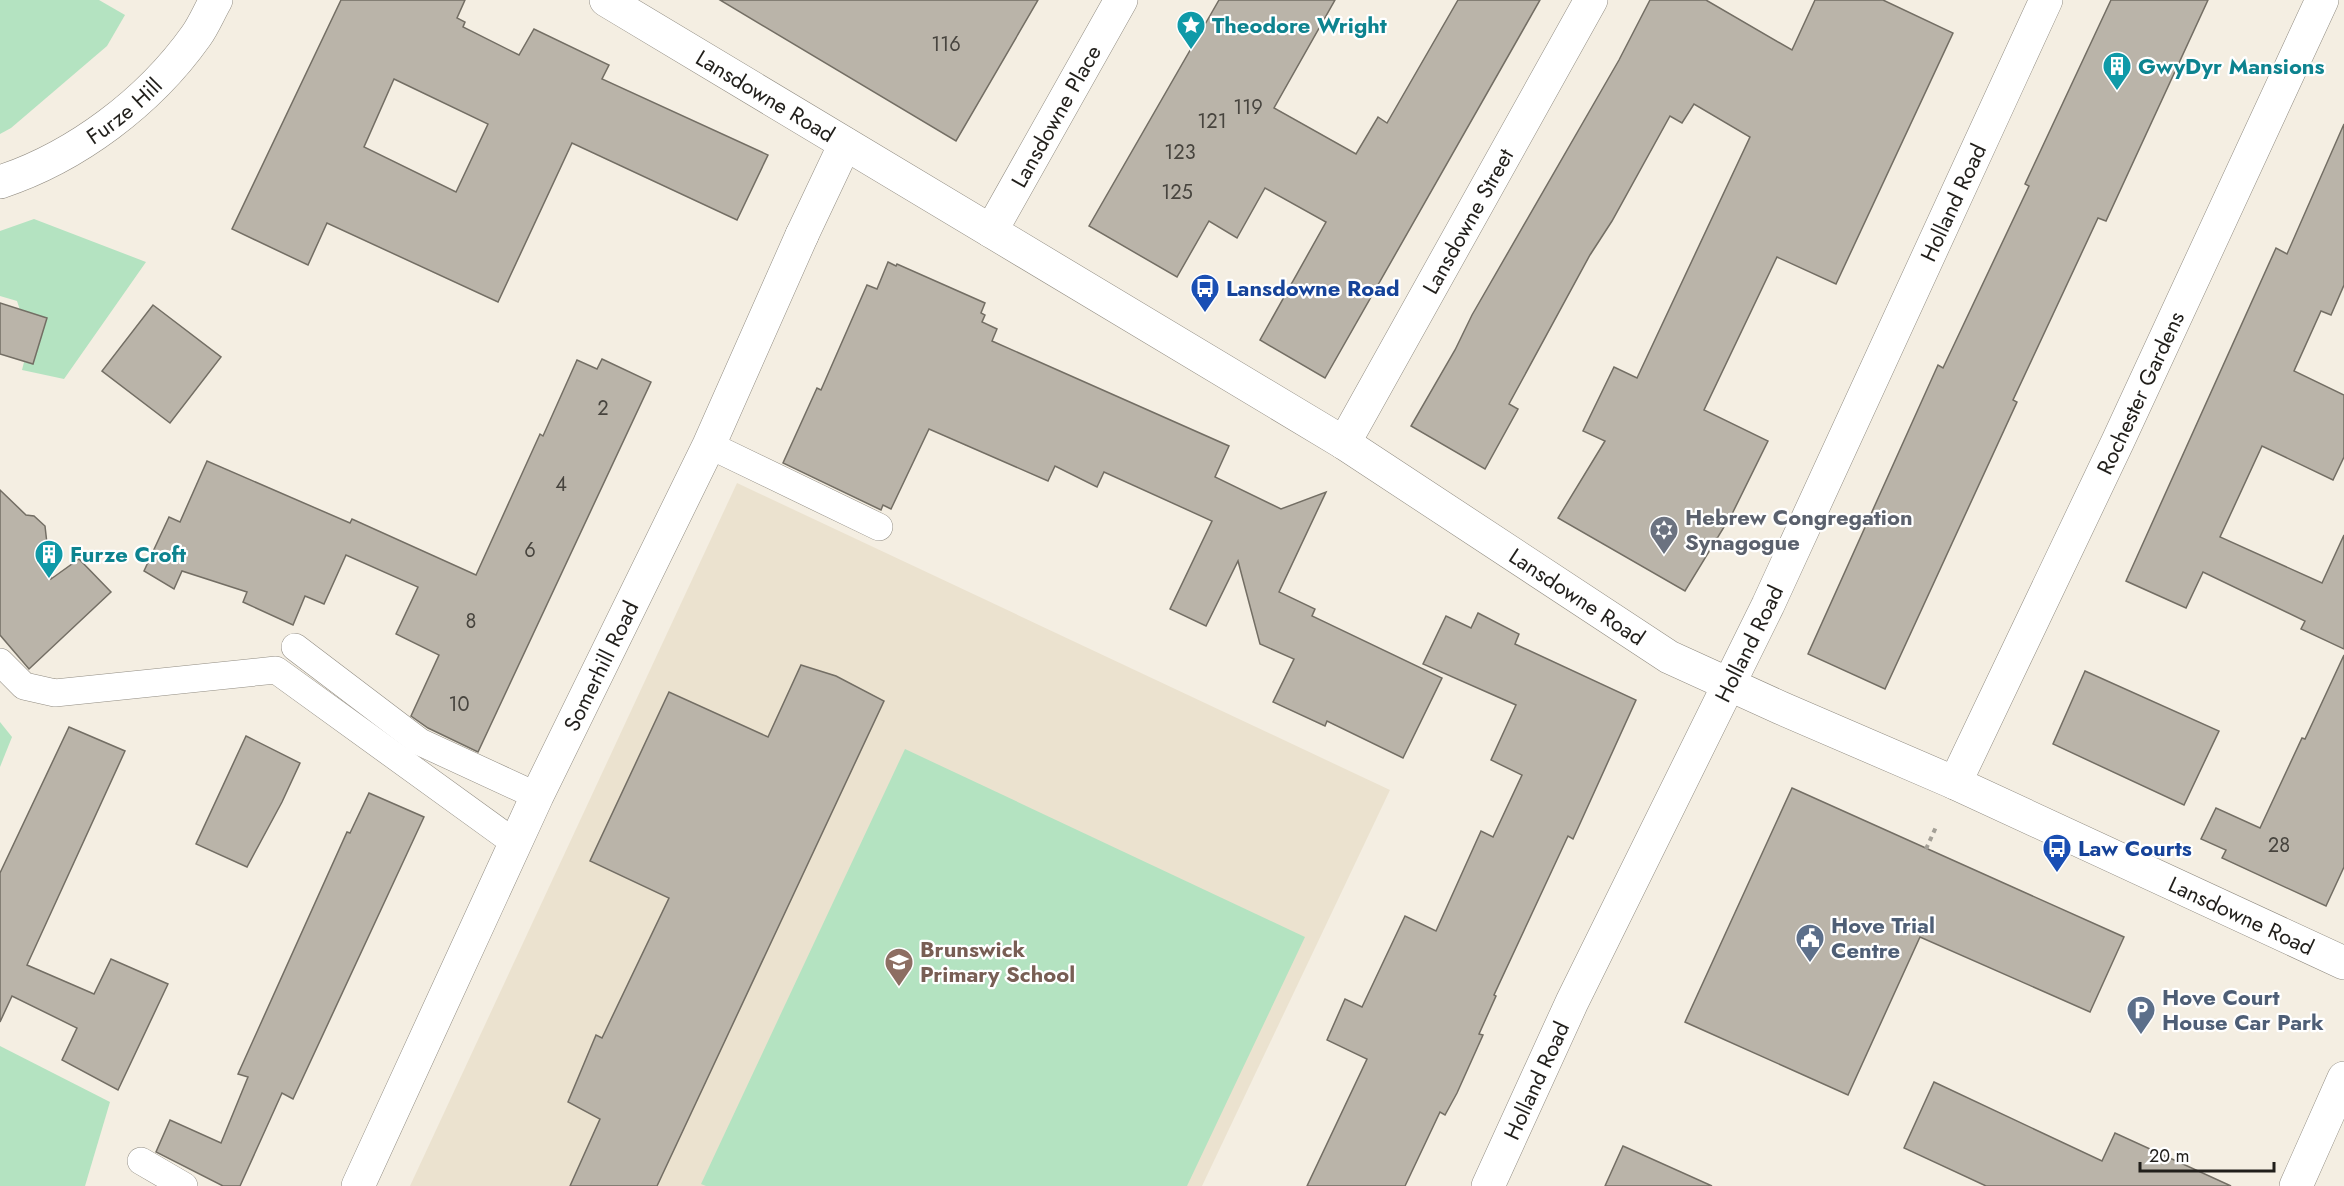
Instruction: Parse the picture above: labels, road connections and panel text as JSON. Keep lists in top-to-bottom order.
{
  "streets": {
    "street": [
      "Lansdowne Road",
      "Furze Hill",
      "Lansdowne Place",
      "Holland Road",
      "Lansdowne Street",
      "Rochester Gardens",
      "Somerhill Road"
    ]
  },
  "crossings": [
    ["Lansdowne Road", "Lansdowne Place"],
    ["Lansdowne Road", "Holland Road"],
    ["Lansdowne Road", "Lansdowne Street"],
    ["Lansdowne Road", "Rochester Gardens"],
    ["Lansdowne Road", "Somerhill Road"]
  ],
  "places": {
    "place": ["Theodore Wright"],
    "building": ["GwyDyr Mansions", "Furze Croft"],
    "bus stop": ["Lansdowne Road", "Law Courts"],
    "synagogue": ["Hebrew Congregation Synagogue"],
    "public building": ["Hove Trial Centre"],
    "school or university": ["Brunswick Primary School"],
    "parking": ["Hove Court House Car Park"]
  },
  "house_numbers": [
    "116",
    "119",
    "121",
    "123",
    "125",
    "2",
    "4",
    "6",
    "8",
    "10",
    "28"
  ],
  "scale_bar": "20 m"
}
